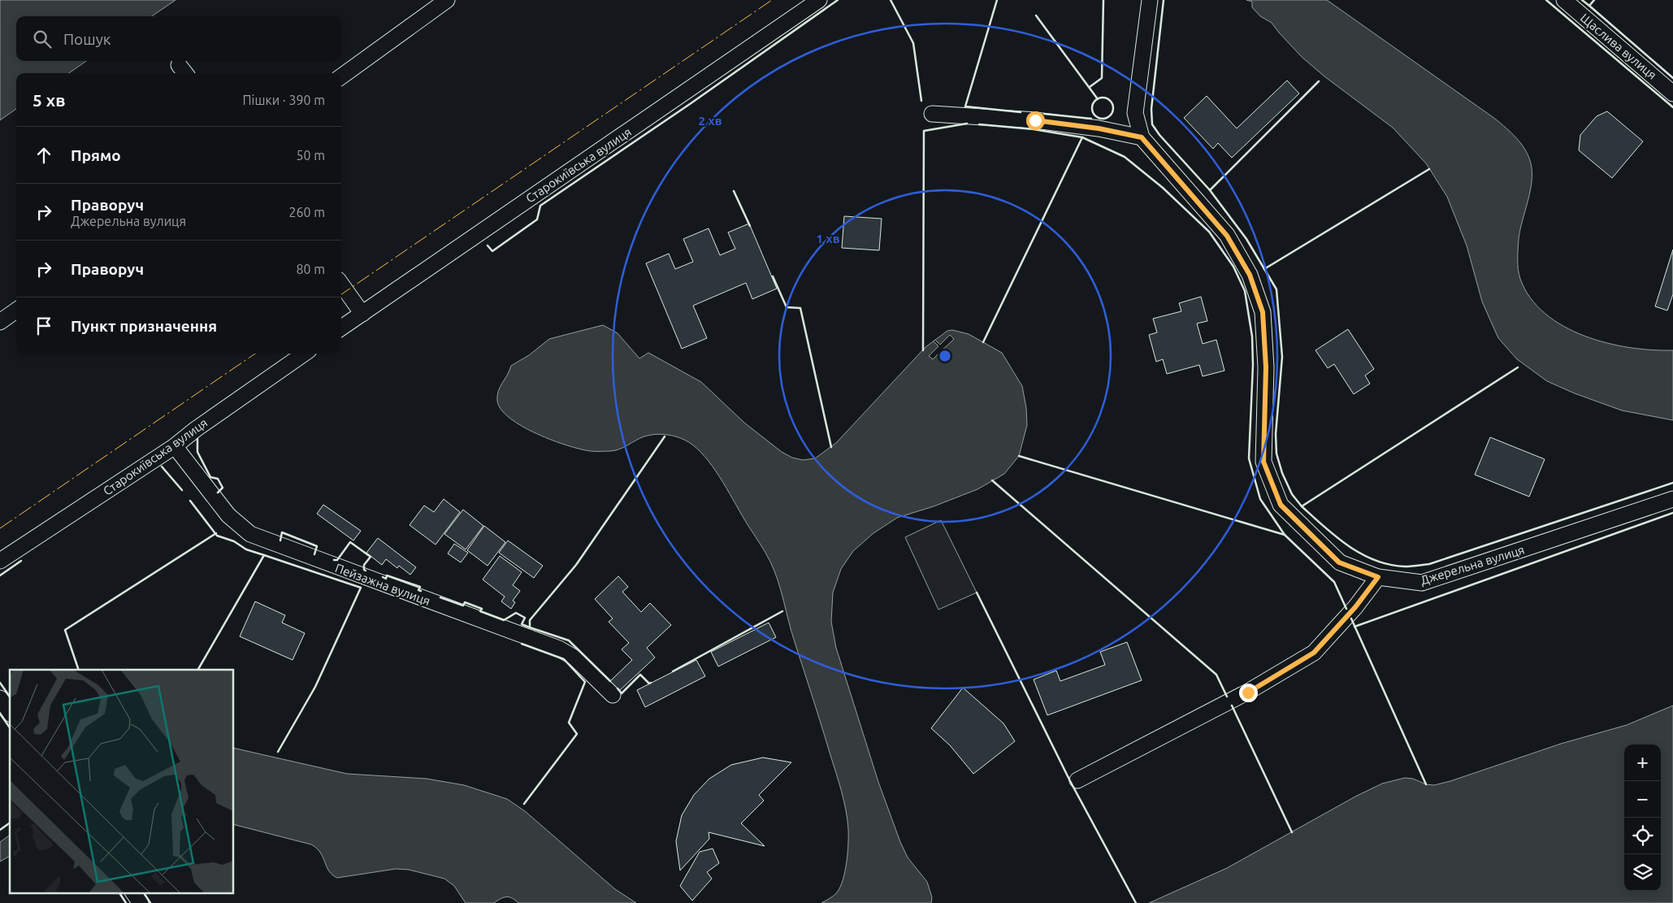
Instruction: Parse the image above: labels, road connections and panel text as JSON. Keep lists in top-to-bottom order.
{
  "streets": {
    "street": [
      "Щаслива вулиця",
      "Старокиївська вулиця",
      "Джерельна вулиця",
      "Пейзажна вулиця"
    ]
  },
  "crossings": [
    ["Старокиївська вулиця", "Пейзажна вулиця"]
  ],
  "page": {
    "search": "Пошук",
    "heading": ["5 хв", "Пішки · 390 m"],
    "list": [
      ["Прямо", "50 m"],
      ["Праворуч", "Джерельна вулиця", "260 m"],
      ["Праворуч", "80 m"],
      "Пункт призначення"
    ],
    "map_buttons": ["+", "−"]
  },
  "rings": ["2 хв", "1 хв"]
}
